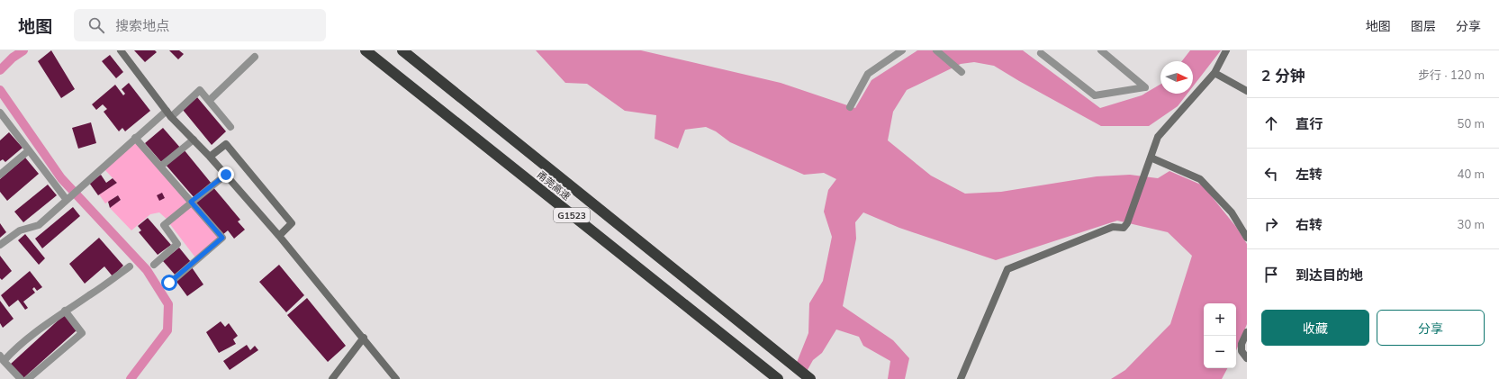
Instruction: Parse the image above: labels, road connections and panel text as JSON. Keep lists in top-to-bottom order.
{
  "streets": {
    "highway": ["甬莞高速", "G1523"]
  },
  "north": "right",
  "page": {
    "header": "地图",
    "search": "搜索地点",
    "nav": ["地图", "图层", "分享"],
    "heading": ["2 分钟", "步行 · 120 m"],
    "list": [
      ["直行", "50 m"],
      ["左转", "40 m"],
      ["右转", "30 m"],
      "到达目的地"
    ],
    "buttons": ["收藏", "分享"],
    "map_buttons": ["+", "−"]
  }
}
